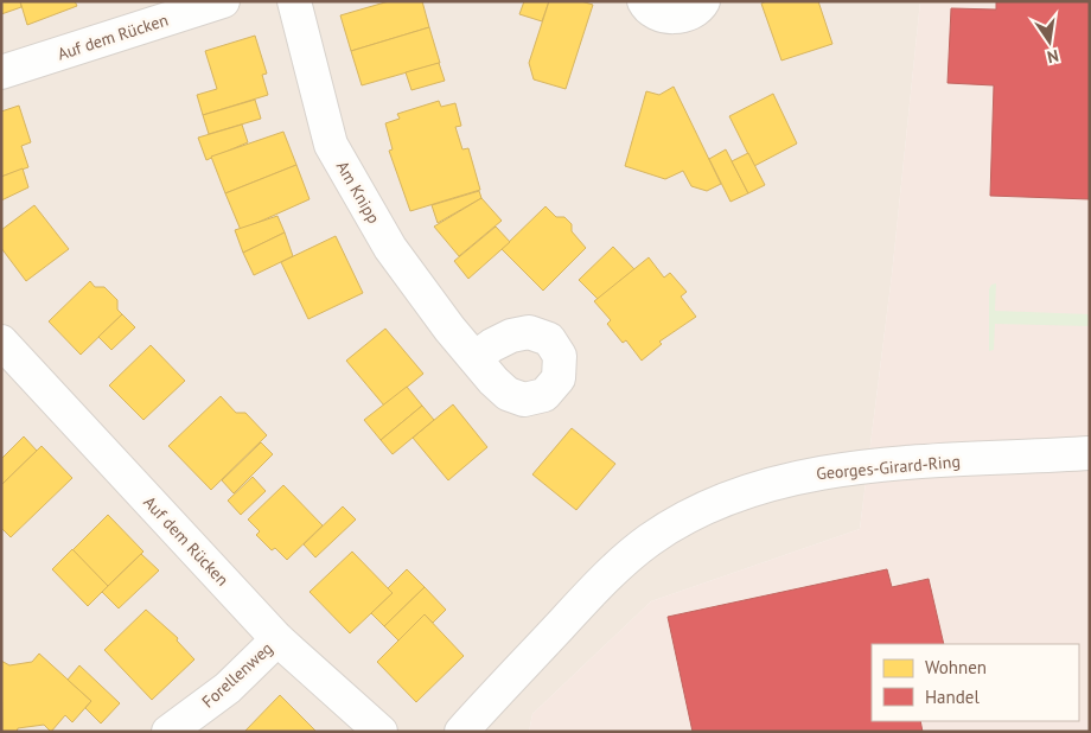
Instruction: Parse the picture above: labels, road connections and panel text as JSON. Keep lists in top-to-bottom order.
{
  "streets": {
    "street": [
      "Auf dem Rücken",
      "Am Knipp",
      "Georges-Girard-Ring",
      "Forellenweg"
    ]
  },
  "crossings": [
    ["Auf dem Rücken", "Forellenweg"]
  ],
  "legend": ["Wohnen", "Handel"],
  "north": "bottom"
}
